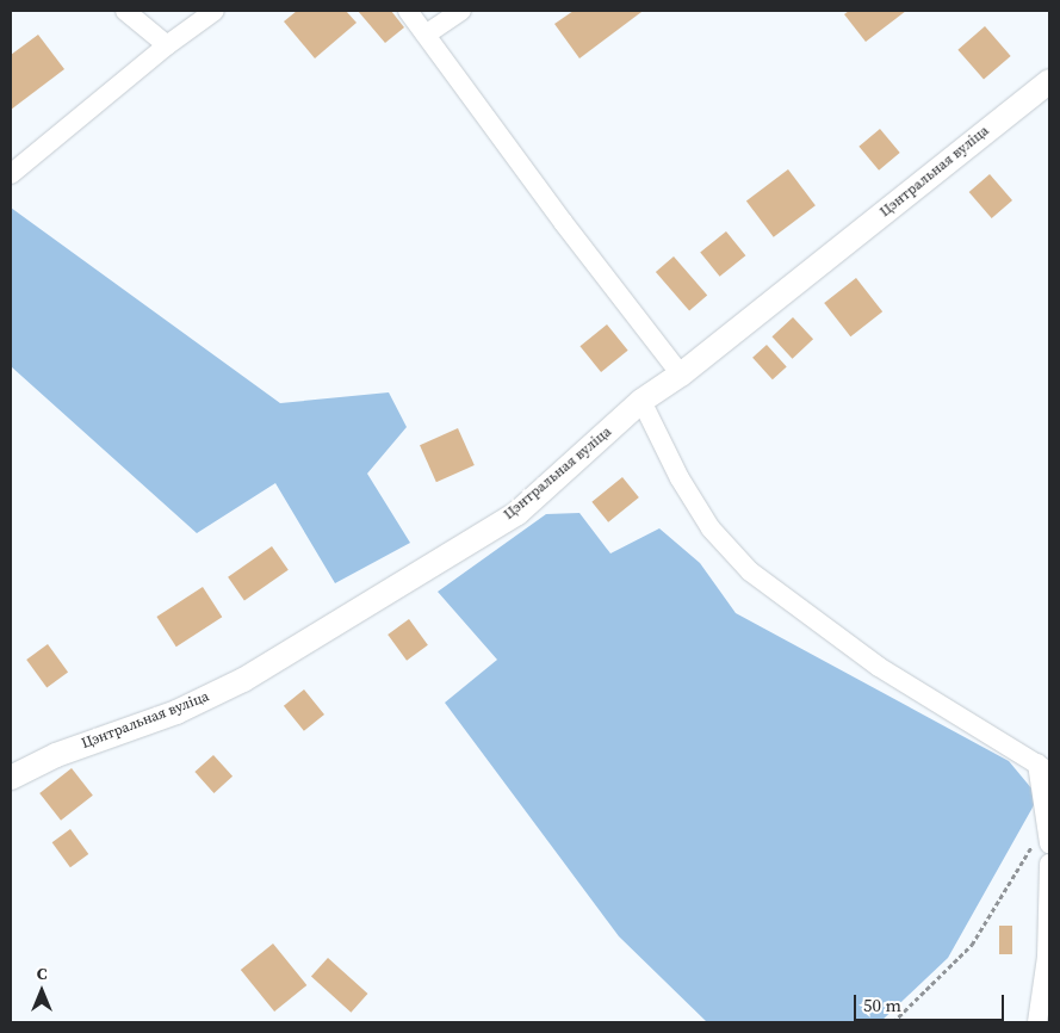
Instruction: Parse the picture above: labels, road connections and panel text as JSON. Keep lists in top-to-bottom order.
{
  "streets": {
    "street": ["Цэнтральная вуліца"]
  },
  "scale_bar": "50 m",
  "north": "top"
}
